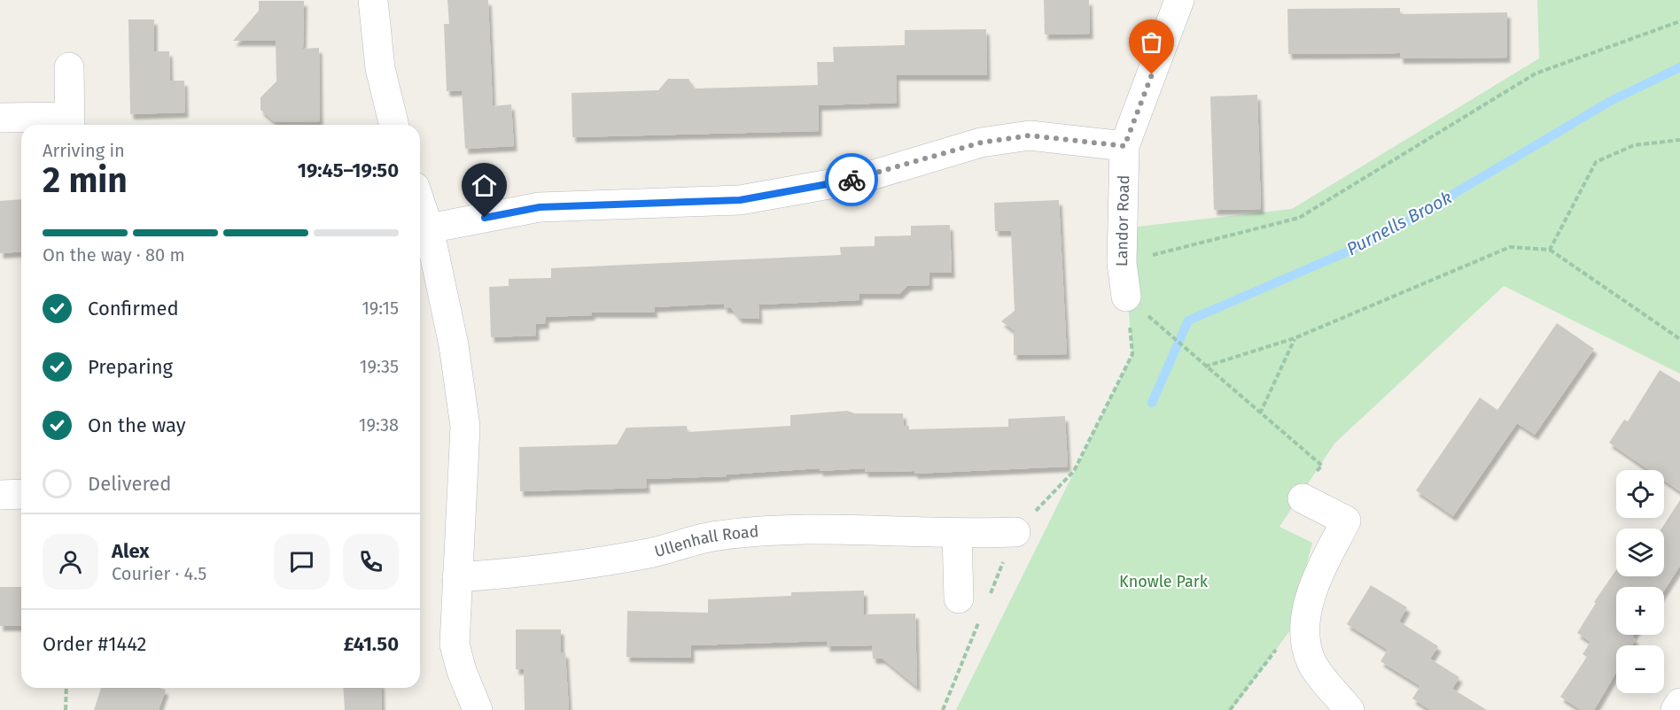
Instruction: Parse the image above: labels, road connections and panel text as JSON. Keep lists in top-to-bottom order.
{
  "streets": {
    "street": ["Landor Road", "Ullenhall Road"]
  },
  "water": ["Purnells Brook"],
  "parks": ["Knowle Park"],
  "page": {
    "heading": ["2 min", "Arriving in", "19:45–19:50"],
    "panel": [
      "Alex",
      "Courier · 4.5",
      "Order #1442",
      "£41.50"
    ],
    "bar": "On the way · 80 m",
    "list": [
      ["Confirmed", "19:15"],
      ["Preparing", "19:35"],
      ["On the way", "19:38"],
      "Delivered"
    ],
    "map_buttons": ["+", "−"]
  }
}
